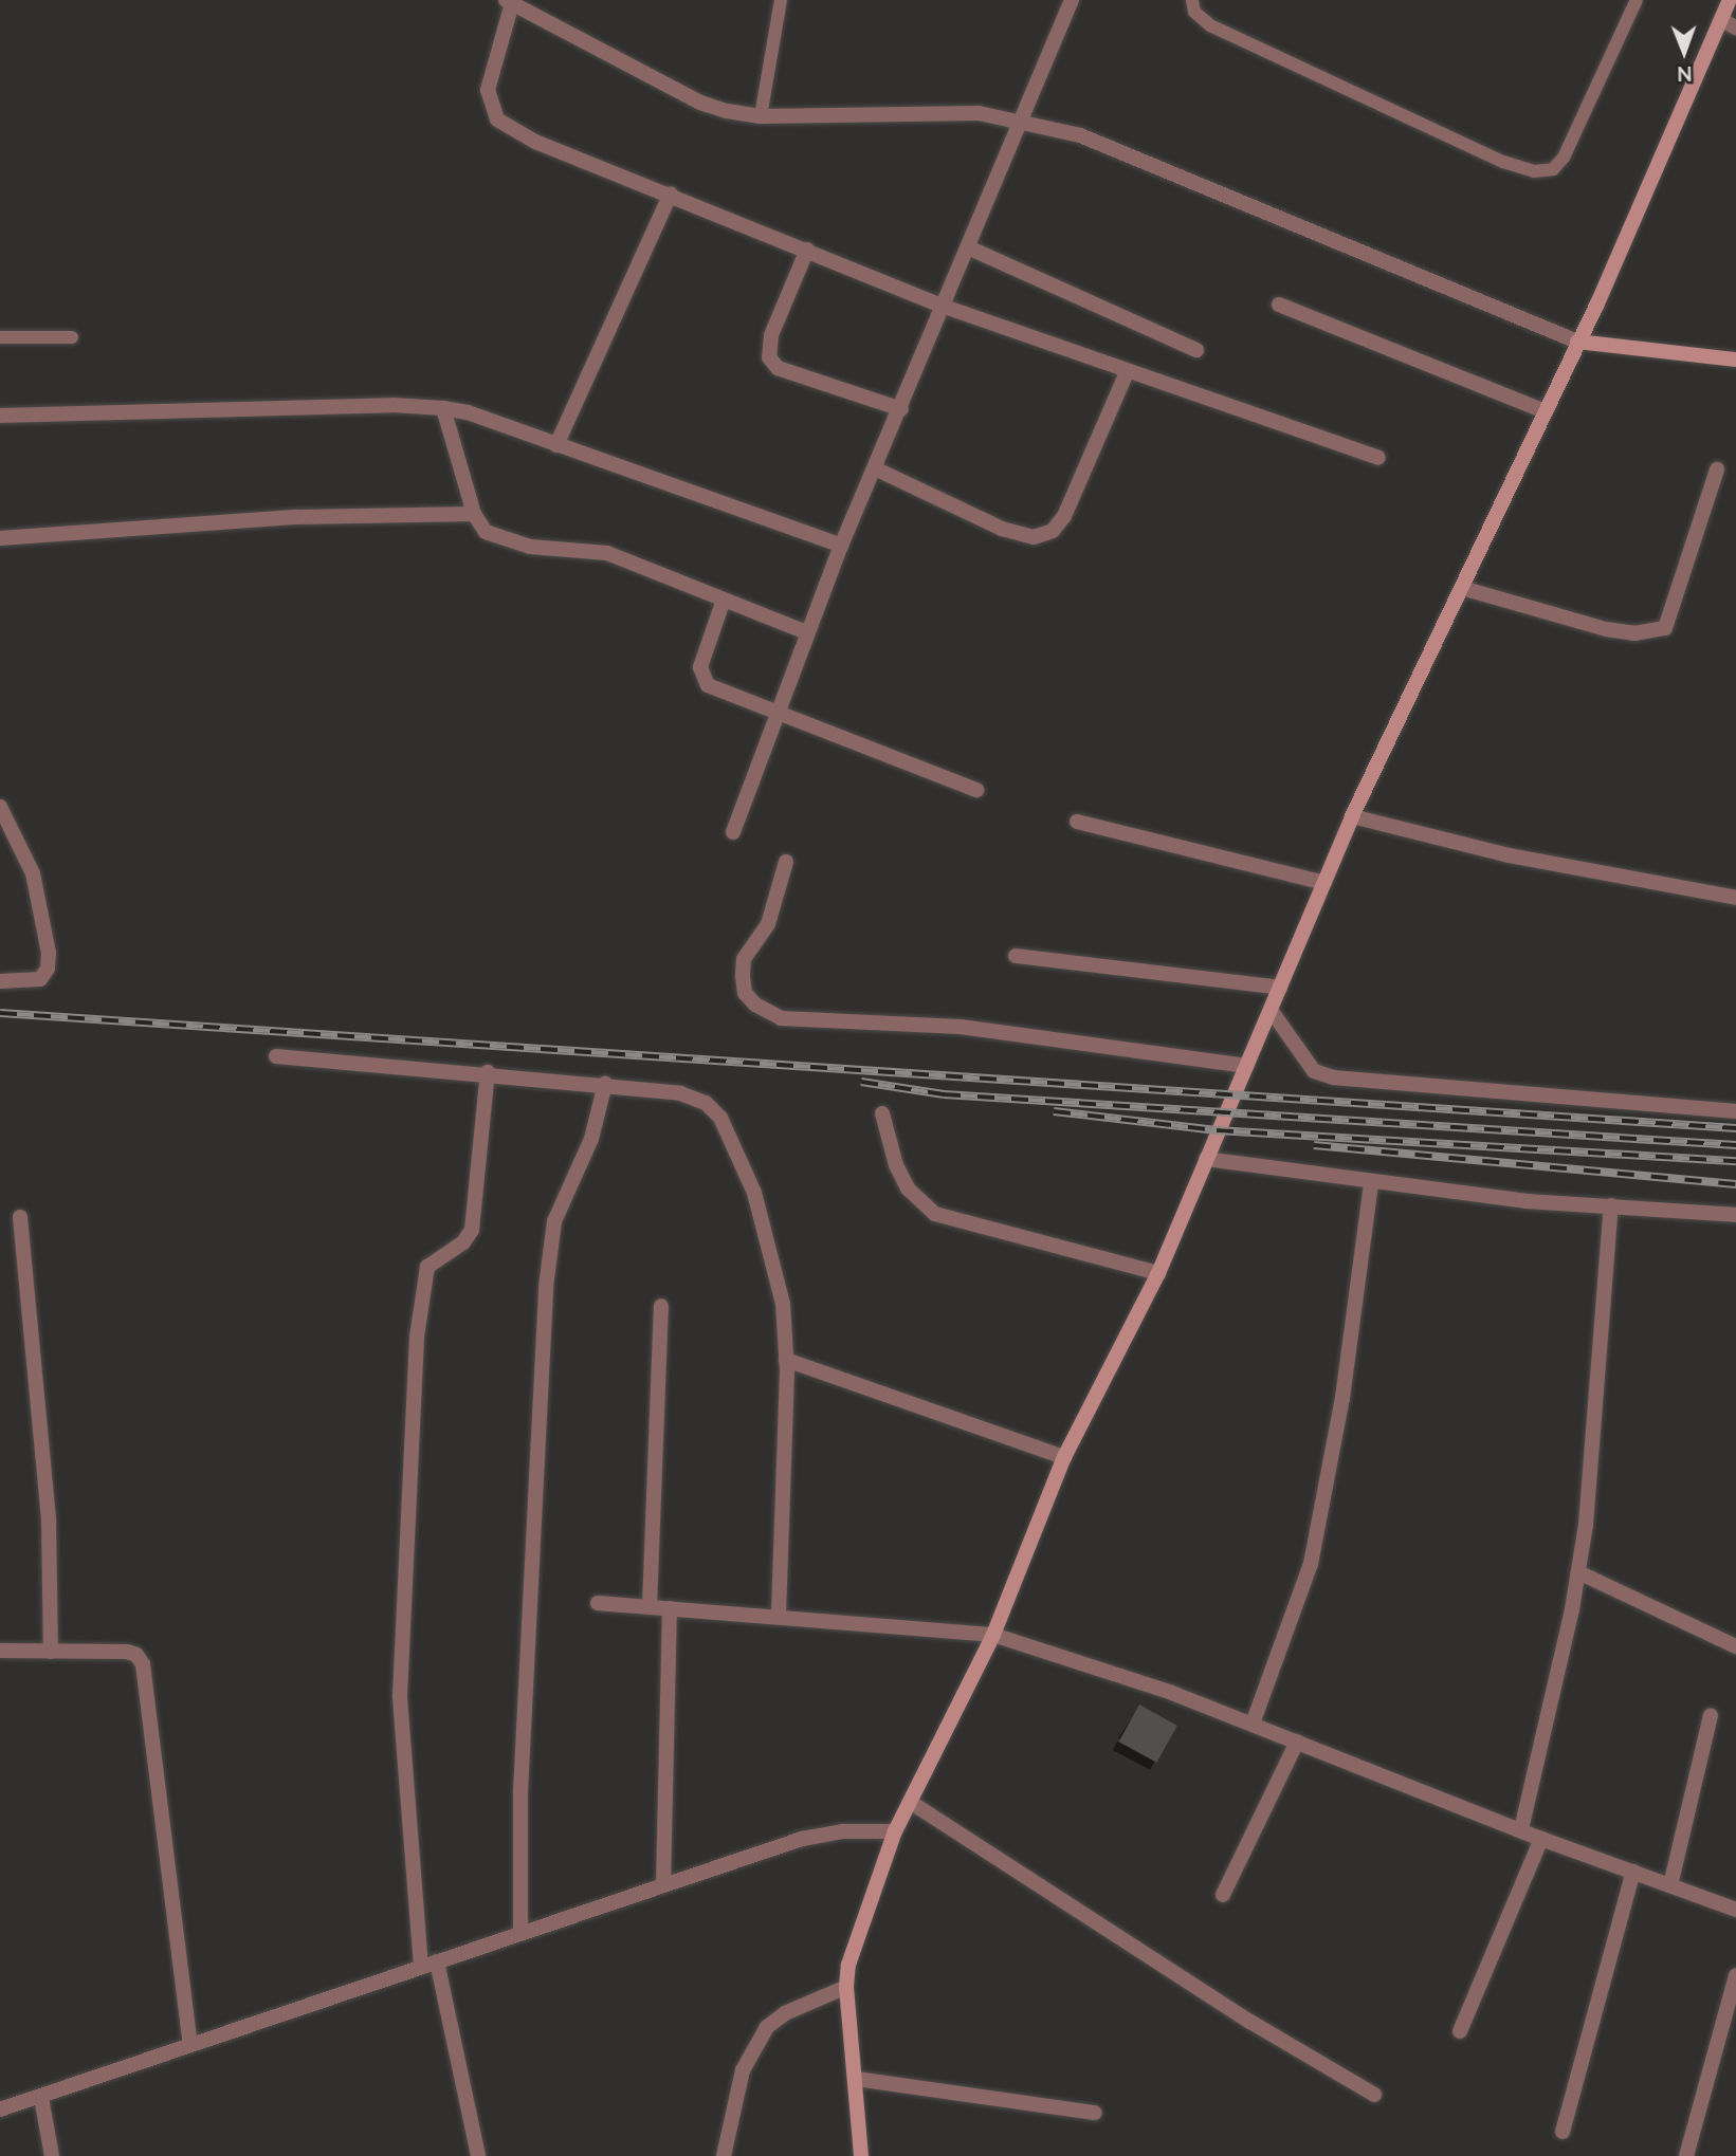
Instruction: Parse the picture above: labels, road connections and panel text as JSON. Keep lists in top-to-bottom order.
{
  "north": "bottom"
}
